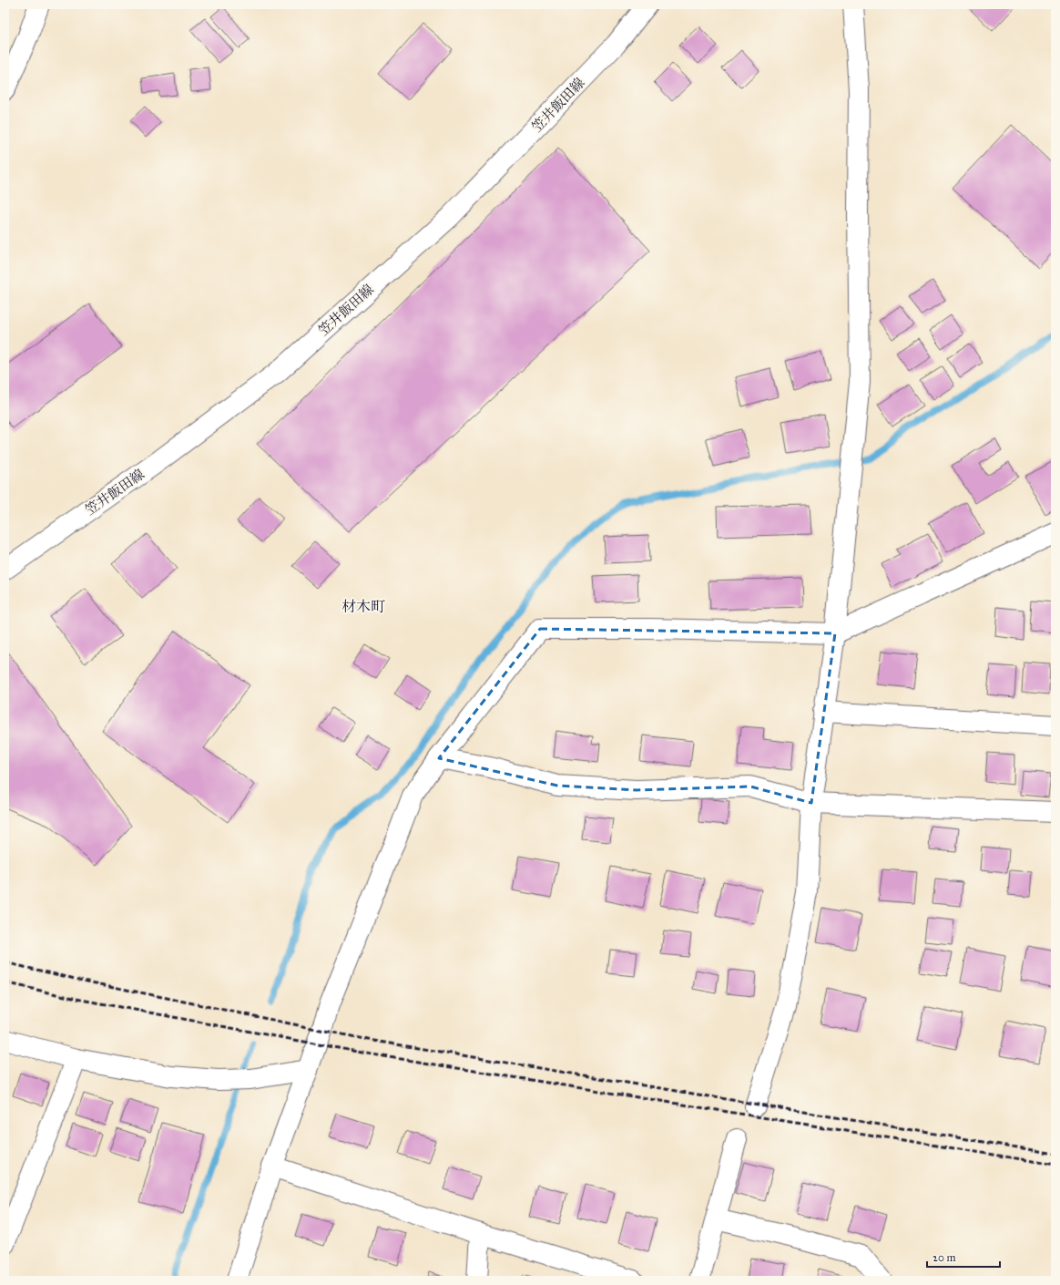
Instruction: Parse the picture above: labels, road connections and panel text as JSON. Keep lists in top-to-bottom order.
{
  "streets": {
    "street": ["笠井飯田線"]
  },
  "districts": ["材木町"],
  "scale_bar": "20 m"
}
